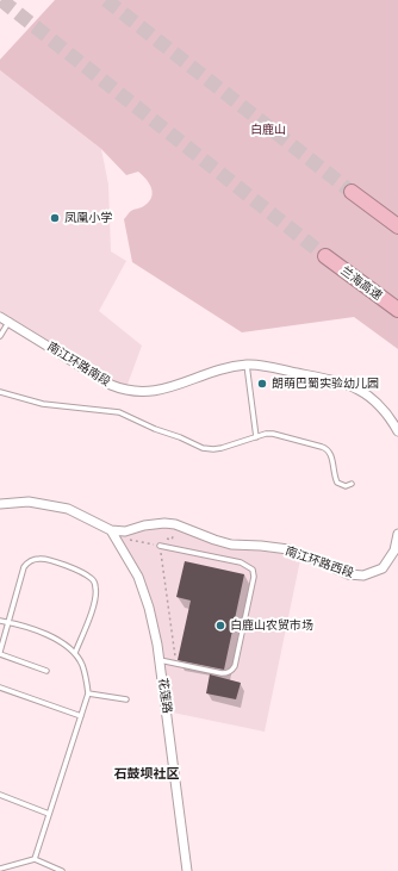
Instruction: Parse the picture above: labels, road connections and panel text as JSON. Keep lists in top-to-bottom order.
{
  "streets": {
    "highway": ["兰海高速"],
    "street": ["南江环路南段", "南江环路西段", "花莲路"]
  },
  "crossings": [
    ["南江环路西段", "花莲路"]
  ],
  "districts": ["石鼓坝社区"],
  "parks": ["白鹿山"],
  "places": ["凤凰小学", "朗萌巴蜀实验幼儿园", "白鹿山农贸市场"]
}
